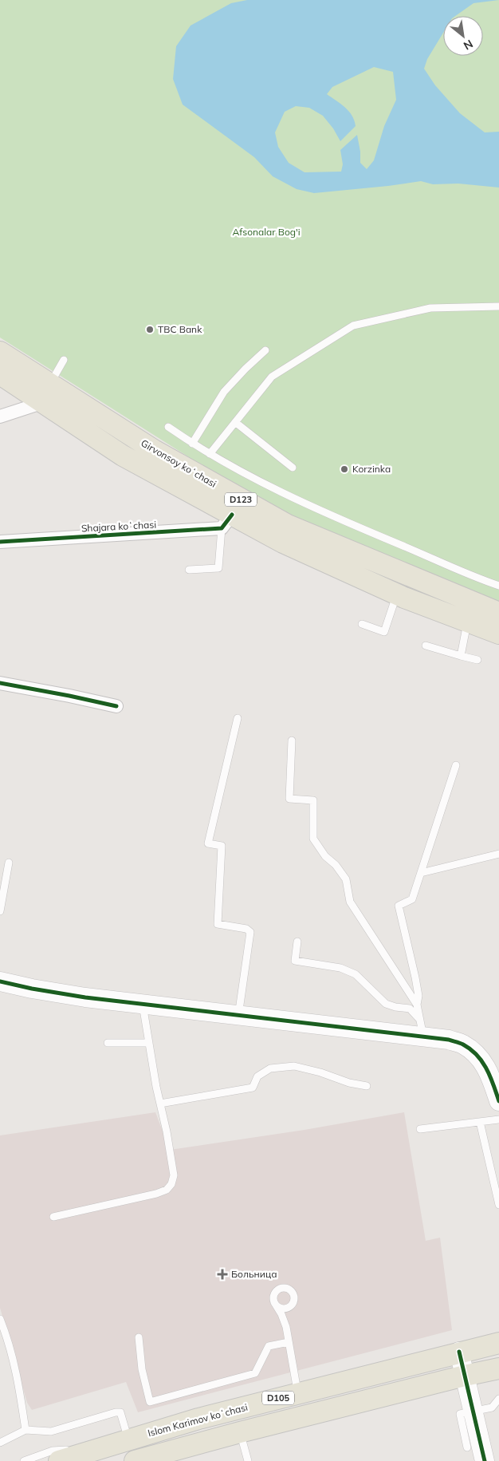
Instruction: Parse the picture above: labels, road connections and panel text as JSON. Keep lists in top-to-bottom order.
{
  "streets": {
    "main road": [
      "Girvonsoy koʻchasi",
      "D123",
      "D105",
      "Islom Karimov koʻchasi"
    ],
    "street": ["Shajara koʻchasi"]
  },
  "crossings": [
    ["Girvonsoy koʻchasi", "Shajara koʻchasi"]
  ],
  "parks": ["Afsonalar Bog'i"],
  "places": {
    "other": ["TBC Bank", "Korzinka"],
    "health": ["Больница"]
  },
  "north": "bottom right"
}
